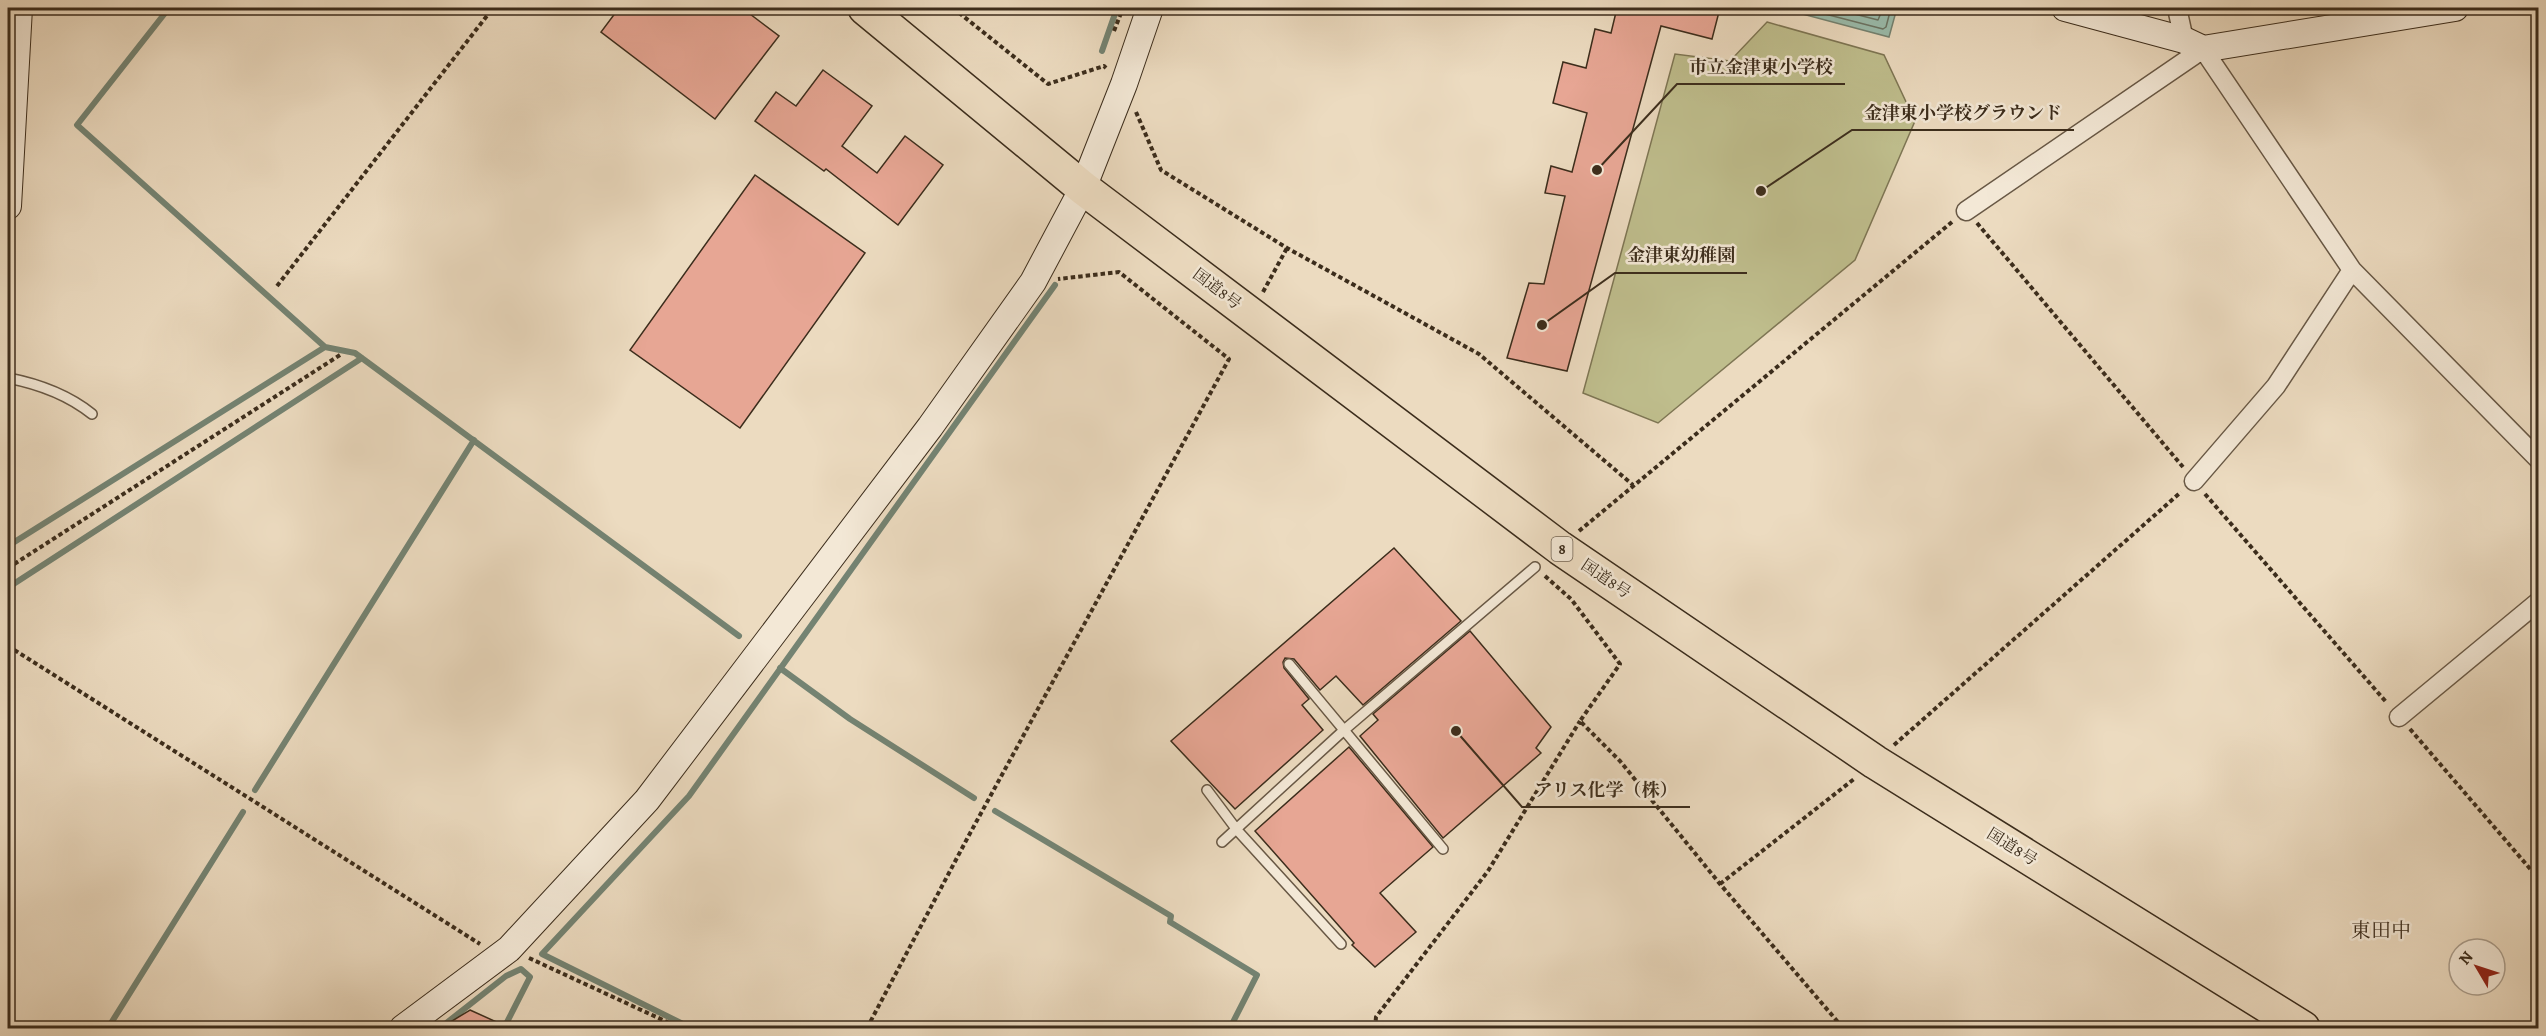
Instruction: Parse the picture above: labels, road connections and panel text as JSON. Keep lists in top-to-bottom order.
{
  "streets": {
    "highway": ["国道8号", "8"]
  },
  "districts": ["東田中"],
  "places": [
    "市立金津東小学校",
    "金津東小学校グラウンド",
    "金津東幼稚園",
    "アリス化学（株）"
  ],
  "north": "top left"
}
